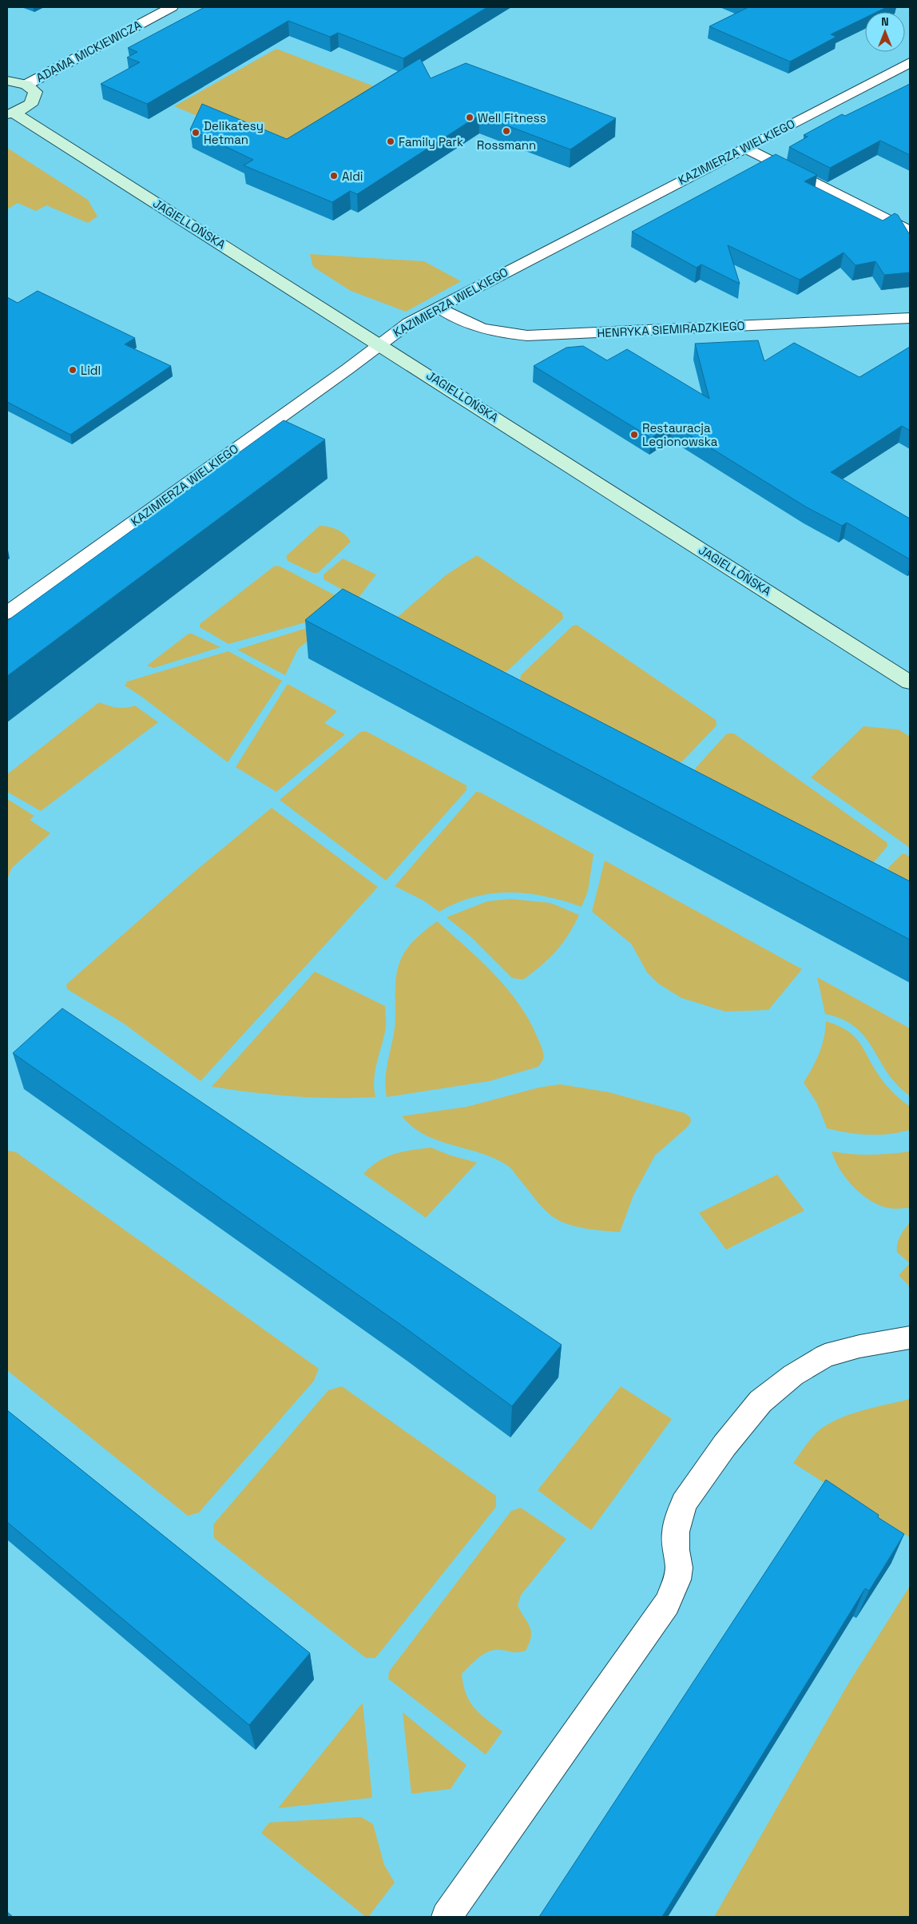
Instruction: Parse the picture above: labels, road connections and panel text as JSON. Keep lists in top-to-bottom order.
{
  "streets": {
    "street": [
      "ADAMA MICKIEWICZA",
      "KAZIMIERZA WIELKIEGO",
      "JAGIELLOŃSKA",
      "HENRYKA SIEMIRADZKIEGO"
    ]
  },
  "crossings": [
    ["KAZIMIERZA WIELKIEGO", "JAGIELLOŃSKA"],
    ["KAZIMIERZA WIELKIEGO", "HENRYKA SIEMIRADZKIEGO"]
  ],
  "places": [
    "Well Fitness",
    "Rossmann",
    "Delikatesy Hetman",
    "Family Park",
    "Aldi",
    "Lidl",
    "Restauracja Legionowska"
  ],
  "north": "top"
}
